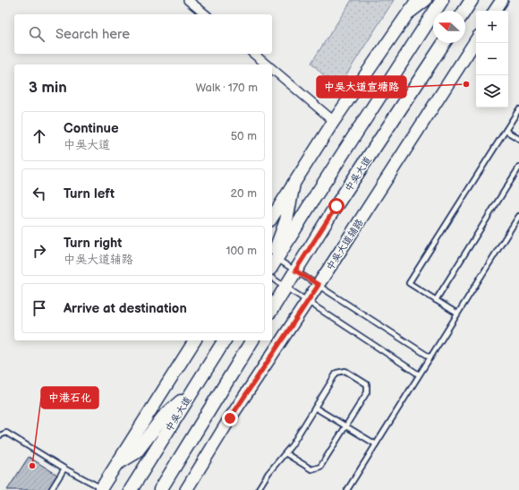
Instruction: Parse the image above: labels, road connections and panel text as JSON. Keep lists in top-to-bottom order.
{
  "streets": {
    "main road": ["中吴大道", "中吴大道辅路"]
  },
  "places": ["中吴大道宣塘路", "中港石化"],
  "north": "left",
  "page": {
    "map_buttons": ["+", "−"],
    "search": "Search here",
    "heading": ["3 min", "Walk · 170 m"],
    "list": [
      ["Continue", "中吴大道", "50 m"],
      ["Turn left", "20 m"],
      ["Turn right", "中吴大道辅路", "100 m"],
      "Arrive at destination"
    ]
  }
}
